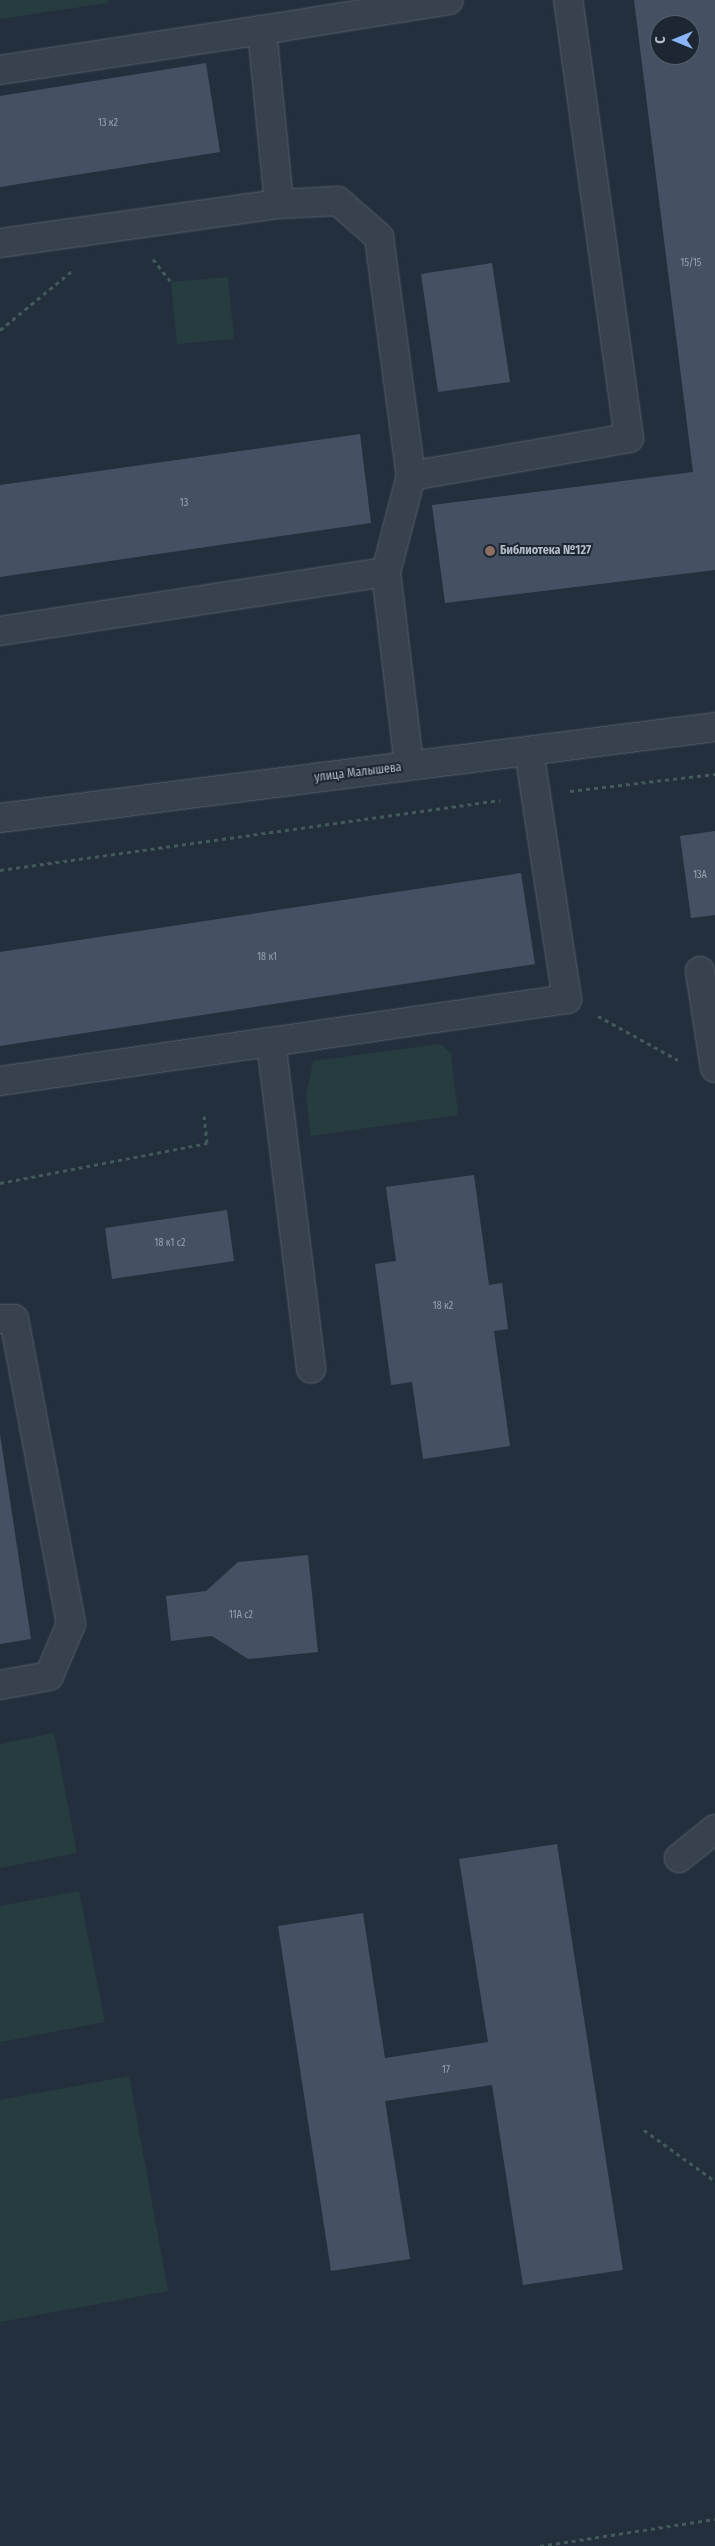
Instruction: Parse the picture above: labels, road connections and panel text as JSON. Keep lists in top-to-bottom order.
{
  "streets": {
    "street": ["улица Малышева"]
  },
  "places": ["Библиотека №127"],
  "house_numbers": [
    "13 к2",
    "15/15",
    "13",
    "13А",
    "18 к1",
    "18 к1 с2",
    "18 к2",
    "11А с2",
    "17"
  ],
  "north": "left"
}
